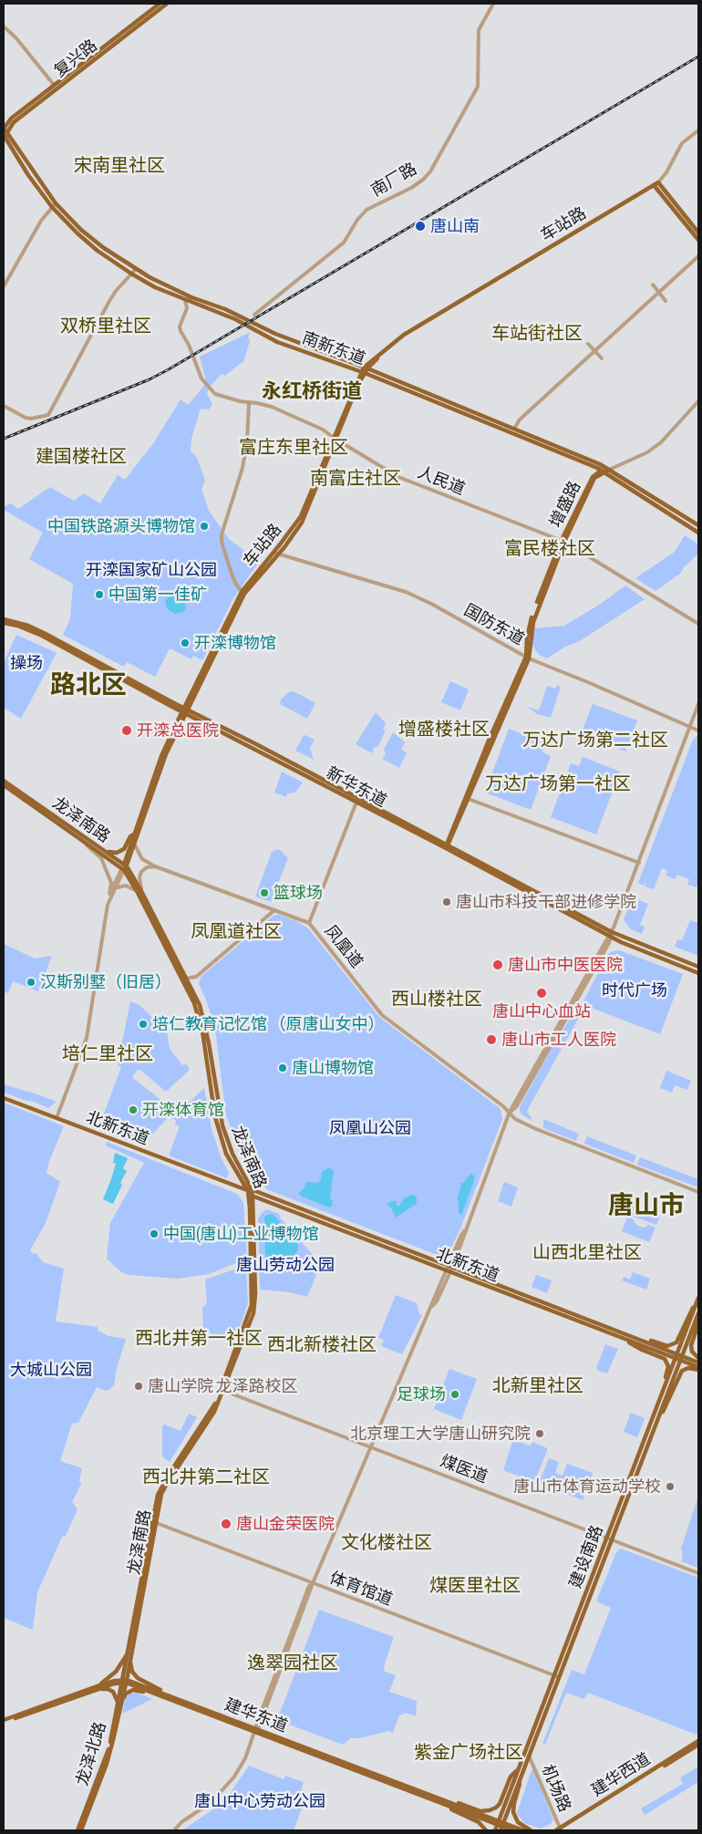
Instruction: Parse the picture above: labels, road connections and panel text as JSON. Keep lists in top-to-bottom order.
{
  "streets": {
    "main road": [
      "复兴路",
      "车站路",
      "南新东道",
      "增盛路",
      "新华东道",
      "龙泽南路",
      "北新东道",
      "建设南路",
      "建华东道",
      "龙泽北路",
      "建华西道"
    ],
    "street": [
      "南厂路",
      "人民道",
      "国防东道",
      "凤凰道",
      "煤医道",
      "体育馆道",
      "机场路"
    ]
  },
  "crossings": [
    ["复兴路", "南新东道"],
    ["车站路", "南新东道"],
    ["车站路", "人民道"],
    ["车站路", "国防东道"],
    ["车站路", "新华东道"],
    ["车站路", "龙泽南路"],
    ["车站路", "凤凰道"],
    ["南新东道", "人民道"],
    ["南新东道", "增盛路"],
    ["人民道", "增盛路"],
    ["增盛路", "国防东道"],
    ["增盛路", "新华东道"],
    ["龙泽南路", "北新东道"],
    ["龙泽南路", "煤医道"],
    ["龙泽南路", "体育馆道"],
    ["龙泽南路", "建华东道"],
    ["龙泽南路", "龙泽北路"],
    ["北新东道", "建设南路"],
    ["煤医道", "建设南路"],
    ["建设南路", "体育馆道"],
    ["建设南路", "建华东道"],
    ["建设南路", "机场路"],
    ["建华东道", "龙泽北路"],
    ["建华西道", "机场路"]
  ],
  "districts": [
    "宋南里社区",
    "双桥里社区",
    "车站街社区",
    "永红桥街道",
    "富庄东里社区",
    "建国楼社区",
    "南富庄社区",
    "富民楼社区",
    "路北区",
    "增盛楼社区",
    "万达广场第二社区",
    "万达广场第一社区",
    "凤凰道社区",
    "西山楼社区",
    "培仁里社区",
    "唐山市",
    "山西北里社区",
    "西北井第一社区",
    "西北新楼社区",
    "北新里社区",
    "西北井第二社区",
    "文化楼社区",
    "煤医里社区",
    "逸翠园社区",
    "紫金广场社区"
  ],
  "parks": [
    "开滦国家矿山公园",
    "操场",
    "时代广场",
    "凤凰山公园",
    "唐山劳动公园",
    "大城山公园",
    "唐山中心劳动公园"
  ],
  "places": [
    "唐山南",
    "中国铁路源头博物馆",
    "中国第一佳矿",
    "开滦博物馆",
    "开滦总医院",
    "篮球场",
    "唐山市科技干部进修学院",
    "唐山市中医医院",
    "汉斯别墅（旧居）",
    "唐山中心血站",
    "培仁教育记忆馆 （原唐山女中）",
    "唐山市工人医院",
    "唐山博物馆",
    "开滦体育馆",
    "中国(唐山)工业博物馆",
    "唐山学院 龙泽路校区",
    "足球场",
    "北京理工大学唐山研究院",
    "唐山市体育运动学校",
    "唐山金荣医院"
  ]
}
